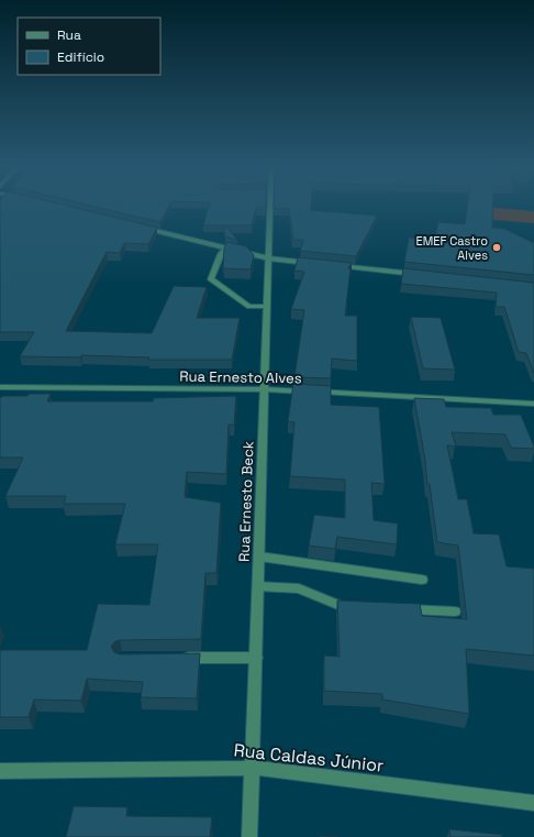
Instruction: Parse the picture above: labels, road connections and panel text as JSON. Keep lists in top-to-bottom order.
{
  "streets": {
    "street": ["Rua Ernesto Alves", "Rua Ernesto Beck", "Rua Caldas Júnior"]
  },
  "crossings": [
    ["Rua Ernesto Alves", "Rua Ernesto Beck"],
    ["Rua Ernesto Beck", "Rua Caldas Júnior"]
  ],
  "places": ["EMEF Castro Alves"],
  "legend": ["Rua", "Edifício"]
}
